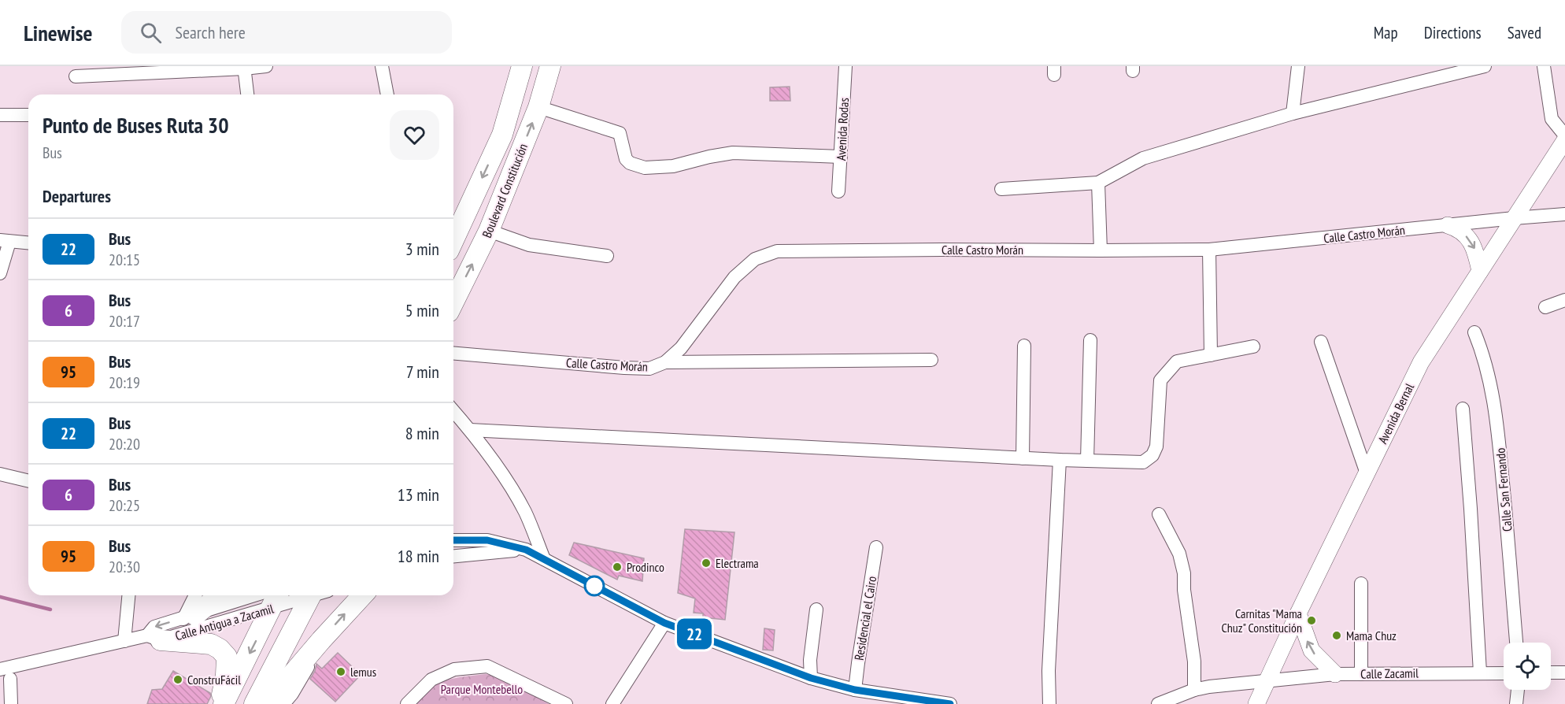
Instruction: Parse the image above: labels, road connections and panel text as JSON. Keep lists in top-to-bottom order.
{
  "streets": {
    "highway": ["Boulevard Constitución"],
    "main road": ["Avenida Bernal"],
    "street": [
      "Avenida Rodas",
      "Calle Castro Morán",
      "Calle San Fernando",
      "Residencial el Cairo",
      "Calle Antigua a Zacamil",
      "Calle Zacamil"
    ]
  },
  "crossings": [
    ["Calle Castro Morán", "Avenida Bernal"],
    ["Avenida Bernal", "Calle Zacamil"]
  ],
  "parks": ["Parque Montebello"],
  "places": [
    "Electrama",
    "Prodinco",
    "Carnitas \"Mama Chuz\" Constitución",
    "Mama Chuz",
    "lemus",
    "ConstruFácil"
  ],
  "lines": ["bus line 22"],
  "page": {
    "header": "Linewise",
    "search": "Search here",
    "nav": ["Map", "Directions", "Saved"],
    "on_map": "22",
    "heading": [
      ["Punto de Buses Ruta 30", "Bus"],
      "Departures"
    ],
    "list": [
      {
        "mark": "22",
        "name": "Bus",
        "note": "20:15",
        "value": "3 min"
      },
      {
        "mark": "6",
        "name": "Bus",
        "note": "20:17",
        "value": "5 min"
      },
      {
        "mark": "95",
        "name": "Bus",
        "note": "20:19",
        "value": "7 min"
      },
      {
        "mark": "22",
        "name": "Bus",
        "note": "20:20",
        "value": "8 min"
      },
      {
        "mark": "6",
        "name": "Bus",
        "note": "20:25",
        "value": "13 min"
      },
      {
        "mark": "95",
        "name": "Bus",
        "note": "20:30",
        "value": "18 min"
      }
    ]
  }
}
